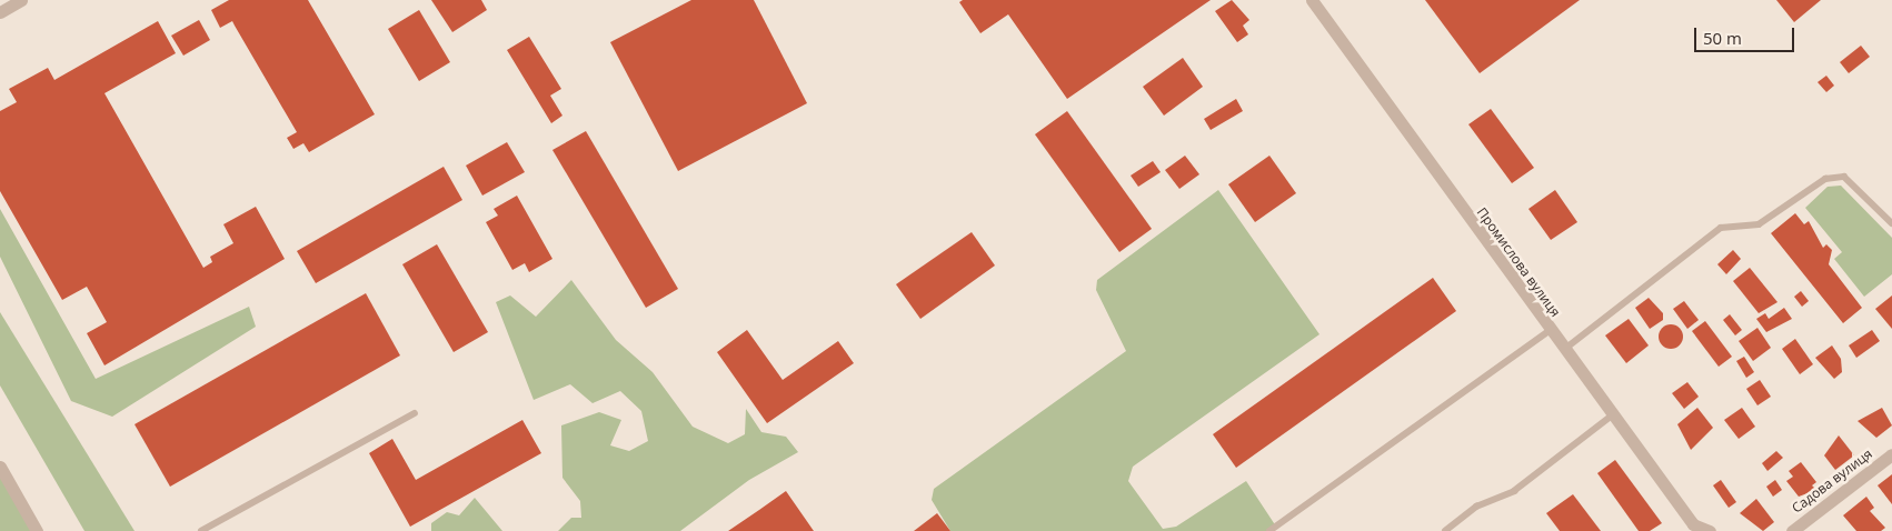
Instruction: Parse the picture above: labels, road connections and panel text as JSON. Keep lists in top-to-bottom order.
{
  "streets": {
    "street": ["Промислова вулиця", "Садова вулиця"]
  },
  "scale_bar": "50 m"
}
